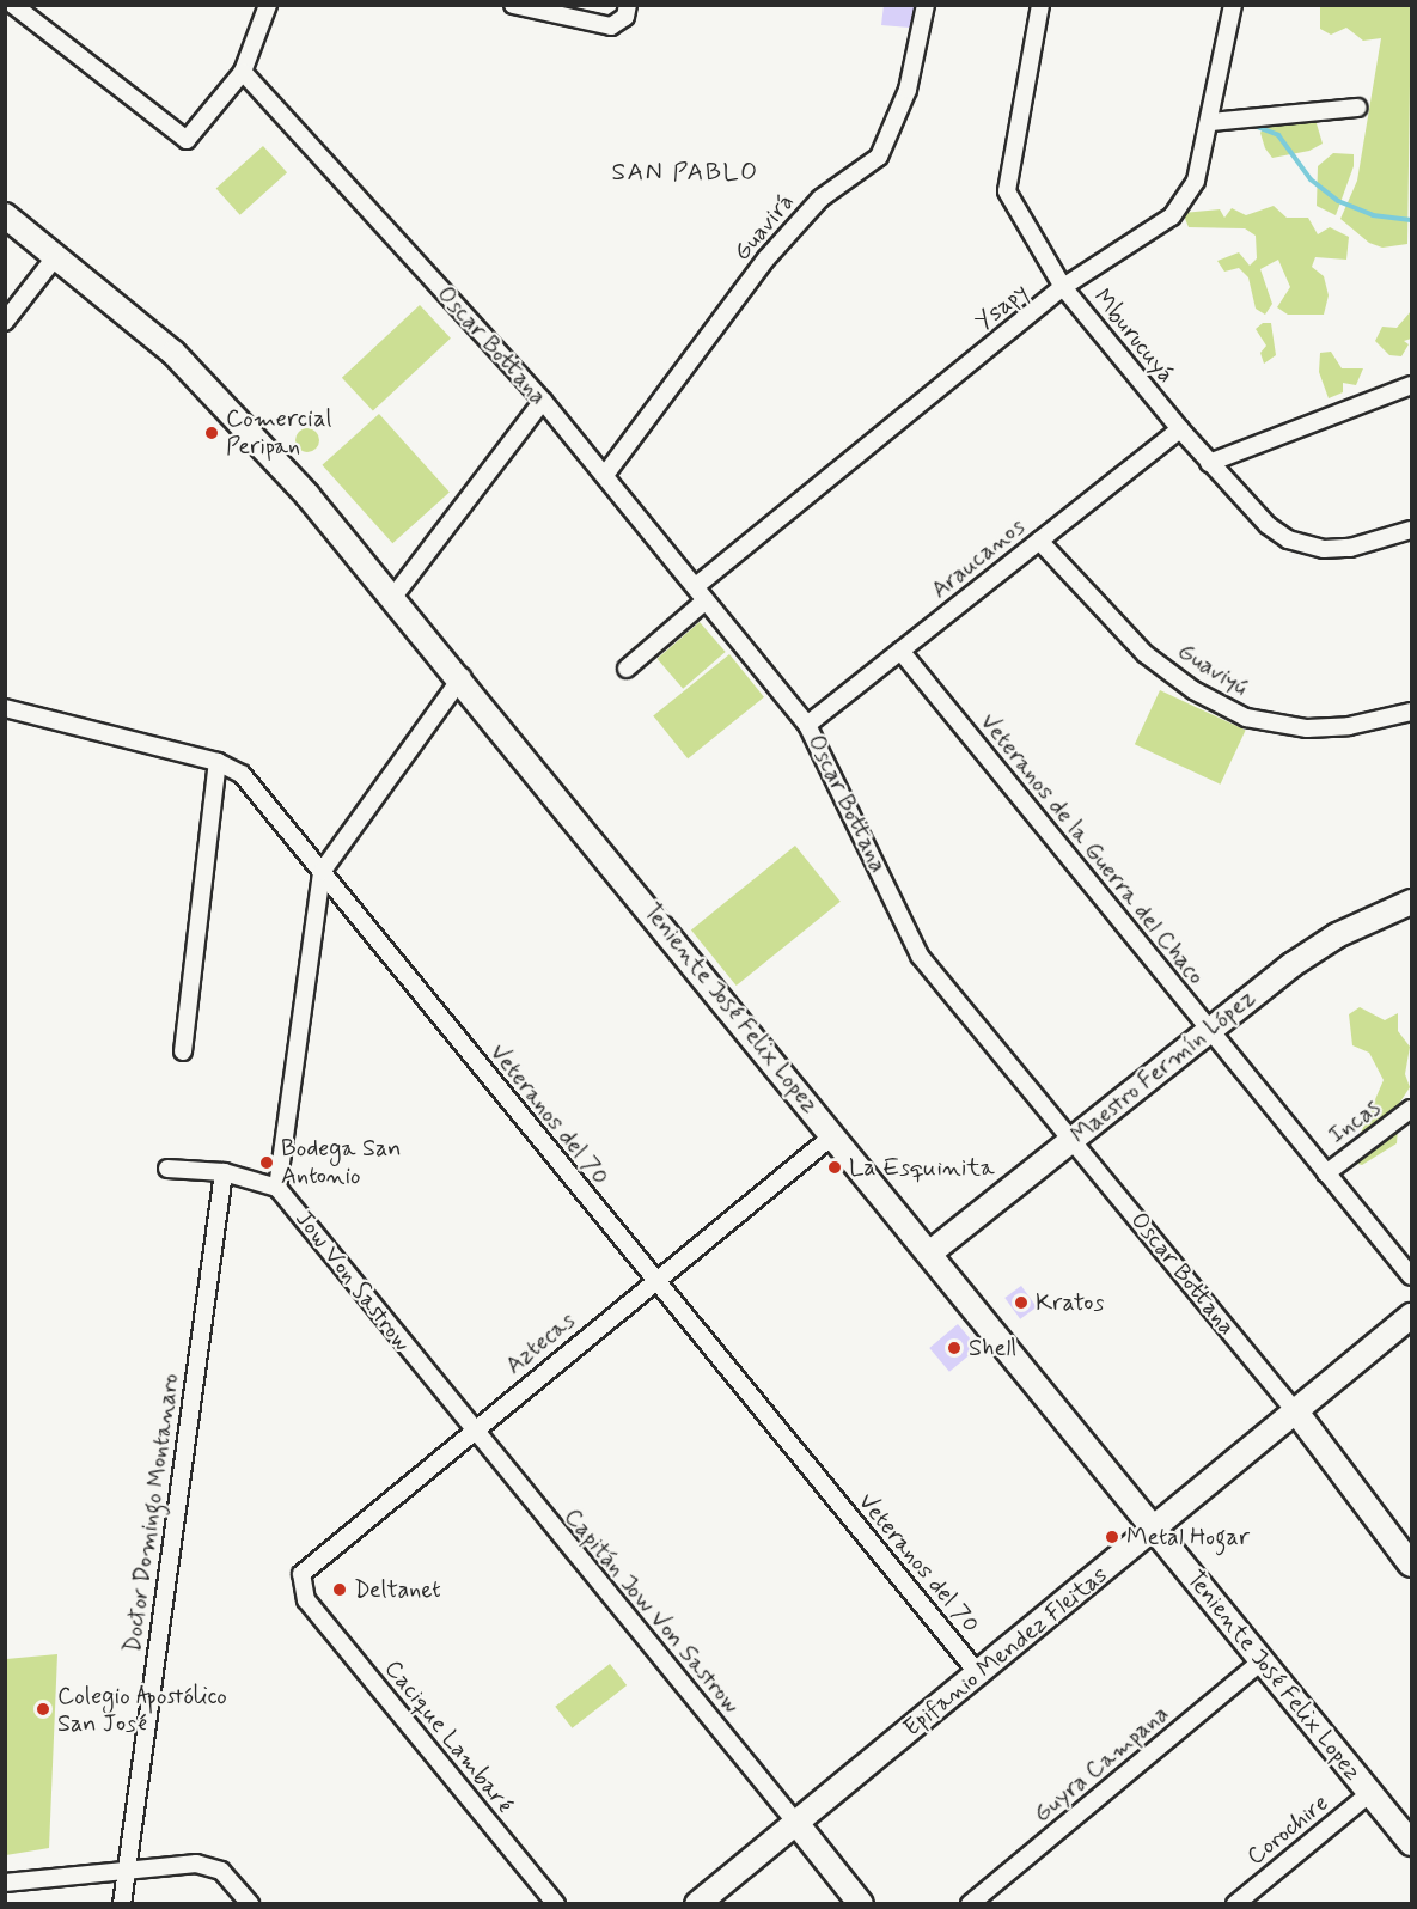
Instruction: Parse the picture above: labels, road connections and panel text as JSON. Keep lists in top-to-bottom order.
{
  "streets": {
    "main road": [
      "Oscar Bottana",
      "Teniente José Felix Lopez",
      "Maestro Fermín López",
      "Epifanio Mendez Fleitas"
    ],
    "street": [
      "Guavirá",
      "Ysapy",
      "Mburucuyá",
      "Araucanos",
      "Guaviyú",
      "Veteranos de la Guerra del Chaco",
      "Veteranos del 70",
      "Incas",
      "Jow Von Sastrow",
      "Aztecas",
      "Doctor Domingo Montanaro",
      "Capitán Jow Von Sastrow",
      "Cacique Lambaré",
      "Guyra Campana",
      "Corochire"
    ]
  },
  "crossings": [
    ["Guavirá", "Oscar Bottana"],
    ["Ysapy", "Mburucuyá"],
    ["Ysapy", "Oscar Bottana"],
    ["Mburucuyá", "Araucanos"],
    ["Oscar Bottana", "Araucanos"],
    ["Oscar Bottana", "Maestro Fermín López"],
    ["Oscar Bottana", "Epifanio Mendez Fleitas"],
    ["Araucanos", "Guaviyú"],
    ["Araucanos", "Veteranos de la Guerra del Chaco"],
    ["Veteranos de la Guerra del Chaco", "Maestro Fermín López"],
    ["Veteranos de la Guerra del Chaco", "Incas"],
    ["Teniente José Felix Lopez", "Maestro Fermín López"],
    ["Teniente José Felix Lopez", "Aztecas"],
    ["Teniente José Felix Lopez", "Epifanio Mendez Fleitas"],
    ["Teniente José Felix Lopez", "Guyra Campana"],
    ["Teniente José Felix Lopez", "Corochire"],
    ["Veteranos del 70", "Aztecas"],
    ["Veteranos del 70", "Epifanio Mendez Fleitas"],
    ["Jow Von Sastrow", "Aztecas"],
    ["Jow Von Sastrow", "Capitán Jow Von Sastrow"],
    ["Aztecas", "Capitán Jow Von Sastrow"],
    ["Aztecas", "Cacique Lambaré"],
    ["Capitán Jow Von Sastrow", "Epifanio Mendez Fleitas"]
  ],
  "districts": ["SAN PABLO"],
  "places": [
    "Comercial Peripan",
    "Bodega San Antonio",
    "La Esquinita",
    "Kratos",
    "Shell",
    "Metal Hogar",
    "Deltanet",
    "Colegio Apostólico San José"
  ]
}
